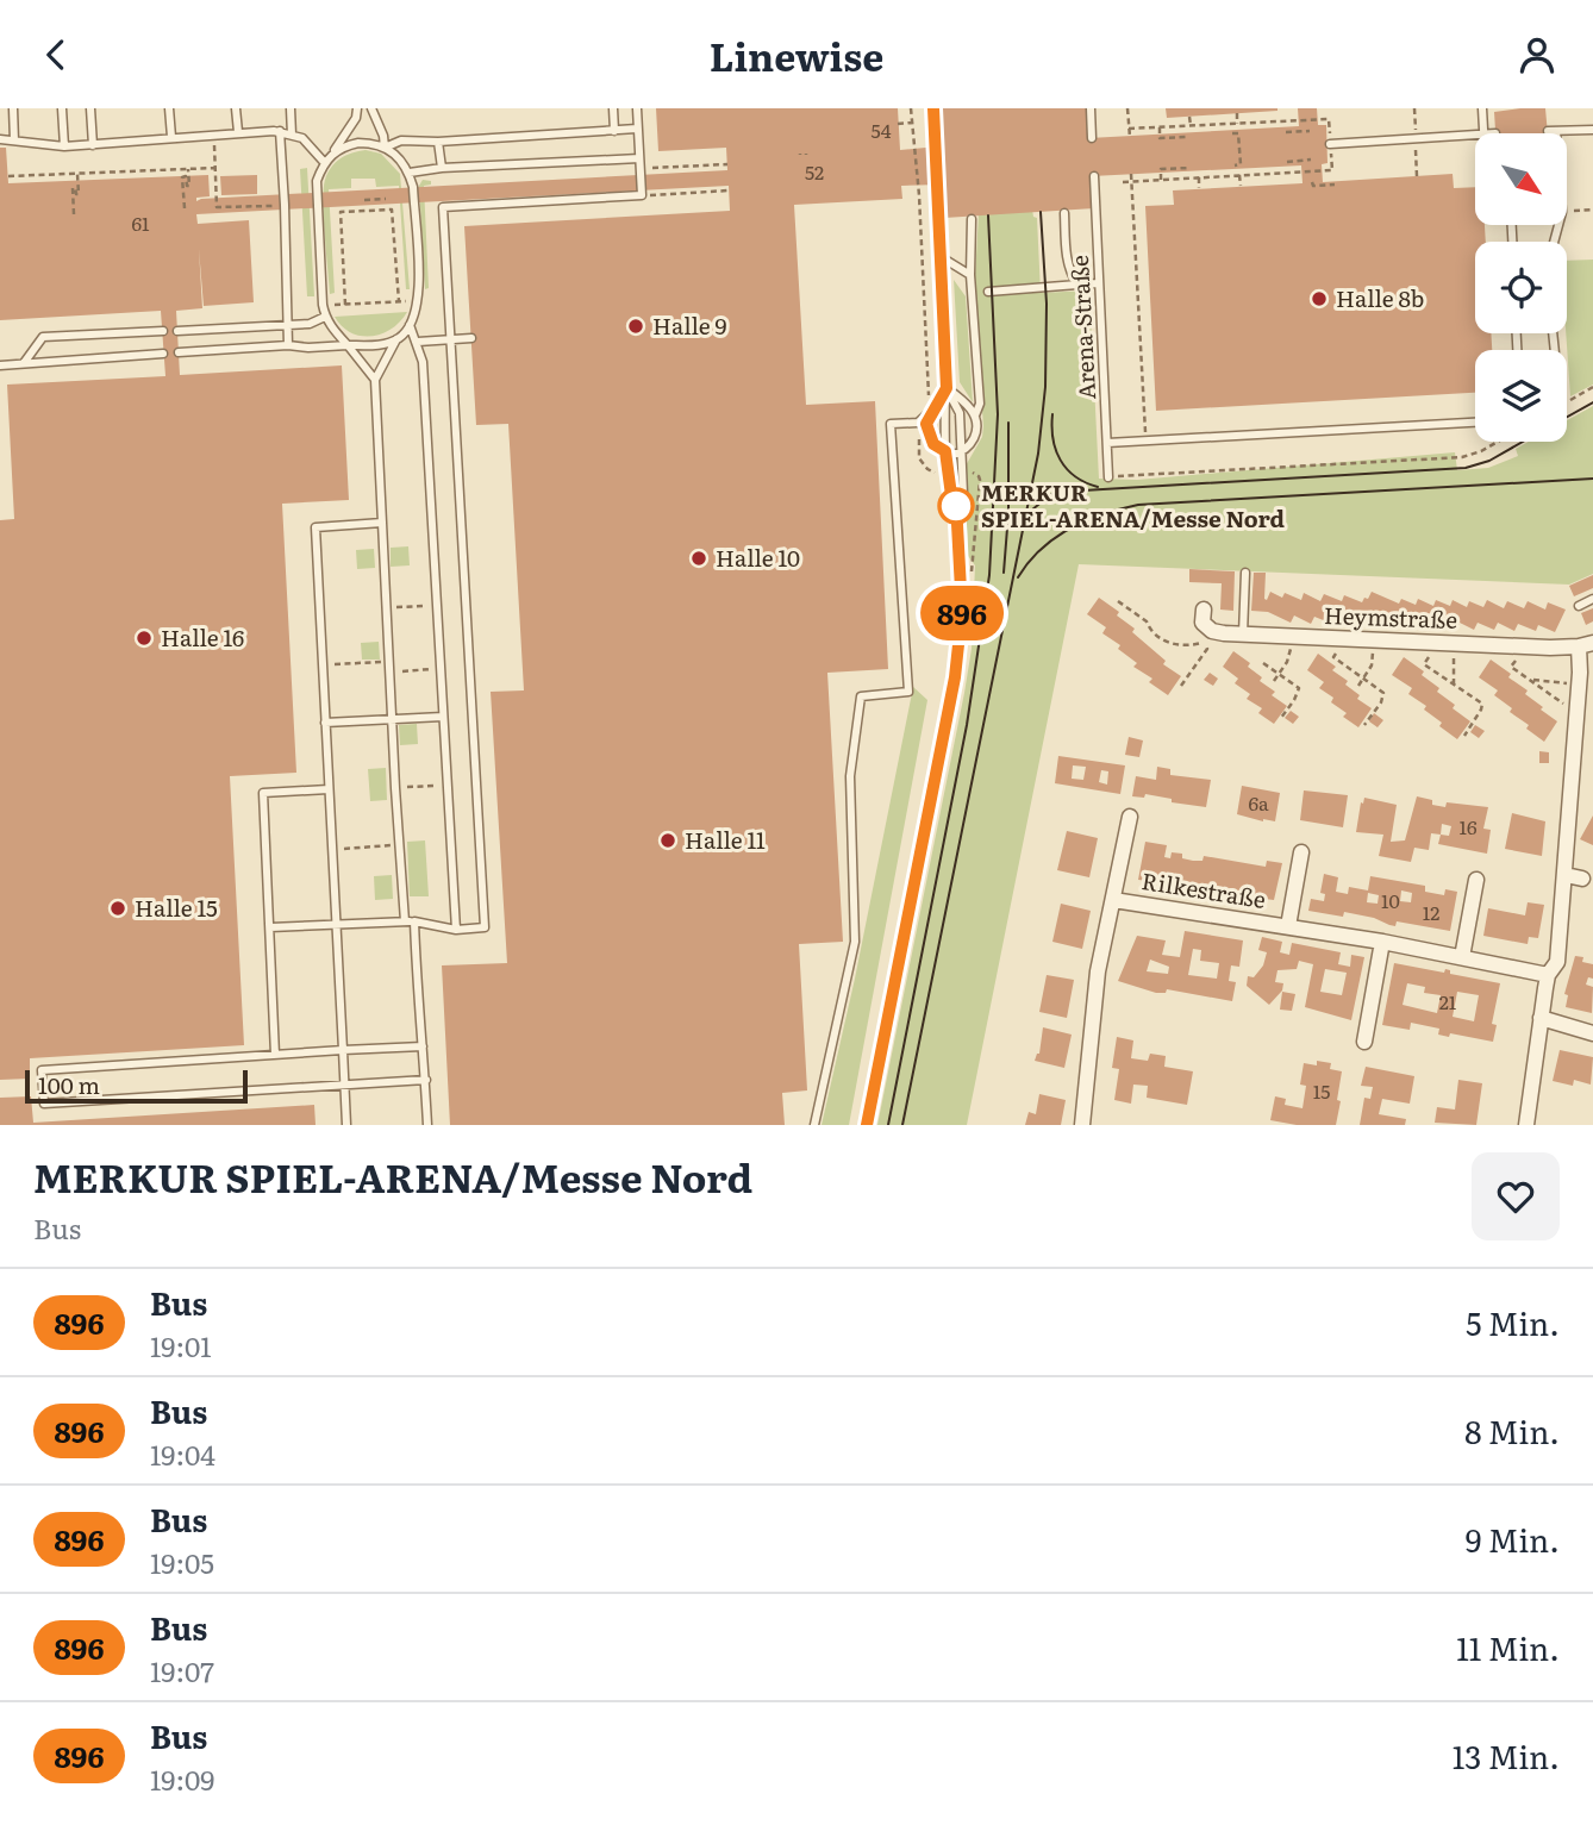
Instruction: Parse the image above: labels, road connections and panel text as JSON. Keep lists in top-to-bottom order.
{
  "streets": {
    "street": ["Heymstraße", "Rilkestraße"],
    "lane": ["Arena-Straße"]
  },
  "places": [
    "Halle 8b",
    "Halle 9",
    "MERKUR SPIEL-ARENA/Messe Nord",
    "Halle 10",
    "Halle 16",
    "Halle 11",
    "Halle 15"
  ],
  "lines": ["bus line 896"],
  "house_numbers": [
    "54",
    "52",
    "61",
    "6a",
    "16",
    "10",
    "12",
    "21",
    "15"
  ],
  "scale_bar": "100 m",
  "north": "bottom right",
  "page": {
    "header": "Linewise",
    "on_map": "896",
    "scale": "100 m",
    "heading": ["MERKUR SPIEL-ARENA/Messe Nord", "Bus"],
    "list": [
      {
        "mark": "896",
        "name": "Bus",
        "note": "19:01",
        "value": "5 Min."
      },
      {
        "mark": "896",
        "name": "Bus",
        "note": "19:04",
        "value": "8 Min."
      },
      {
        "mark": "896",
        "name": "Bus",
        "note": "19:05",
        "value": "9 Min."
      },
      {
        "mark": "896",
        "name": "Bus",
        "note": "19:07",
        "value": "11 Min."
      },
      {
        "mark": "896",
        "name": "Bus",
        "note": "19:09",
        "value": "13 Min."
      }
    ]
  }
}
